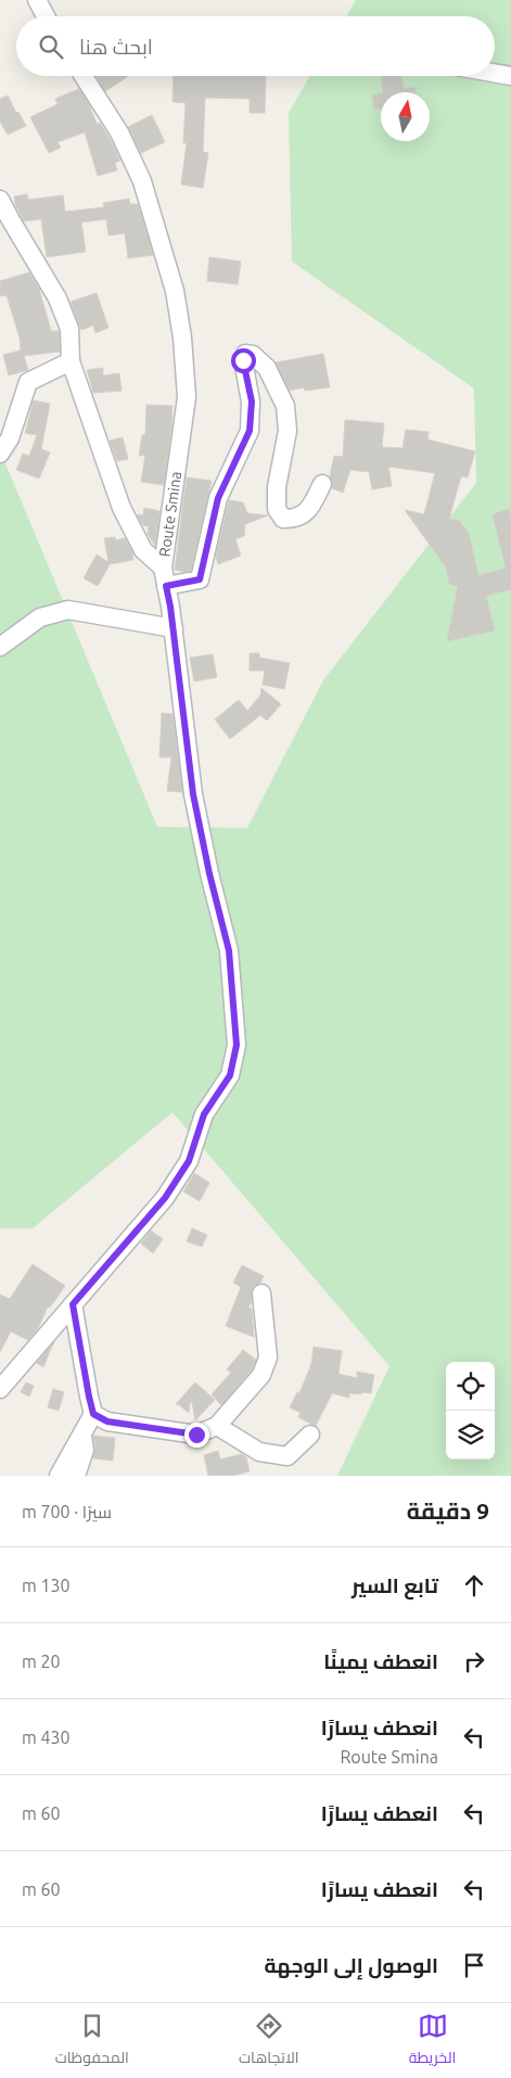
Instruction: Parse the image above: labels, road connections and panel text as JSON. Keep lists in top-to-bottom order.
{
  "streets": {
    "street": ["Route Smina"]
  },
  "north": "top",
  "page": {
    "search": "ابحث هنا",
    "heading": ["9 دقيقة", "سيرًا · 700 m"],
    "list": [
      ["تابع السير", "130 m"],
      ["انعطف يمينًا", "20 m"],
      ["انعطف يسارًا", "Route Smina", "430 m"],
      ["انعطف يسارًا", "60 m"],
      ["انعطف يسارًا", "60 m"],
      "الوصول إلى الوجهة"
    ],
    "nav": ["الخريطة", "الاتجاهات", "المحفوظات"]
  }
}
